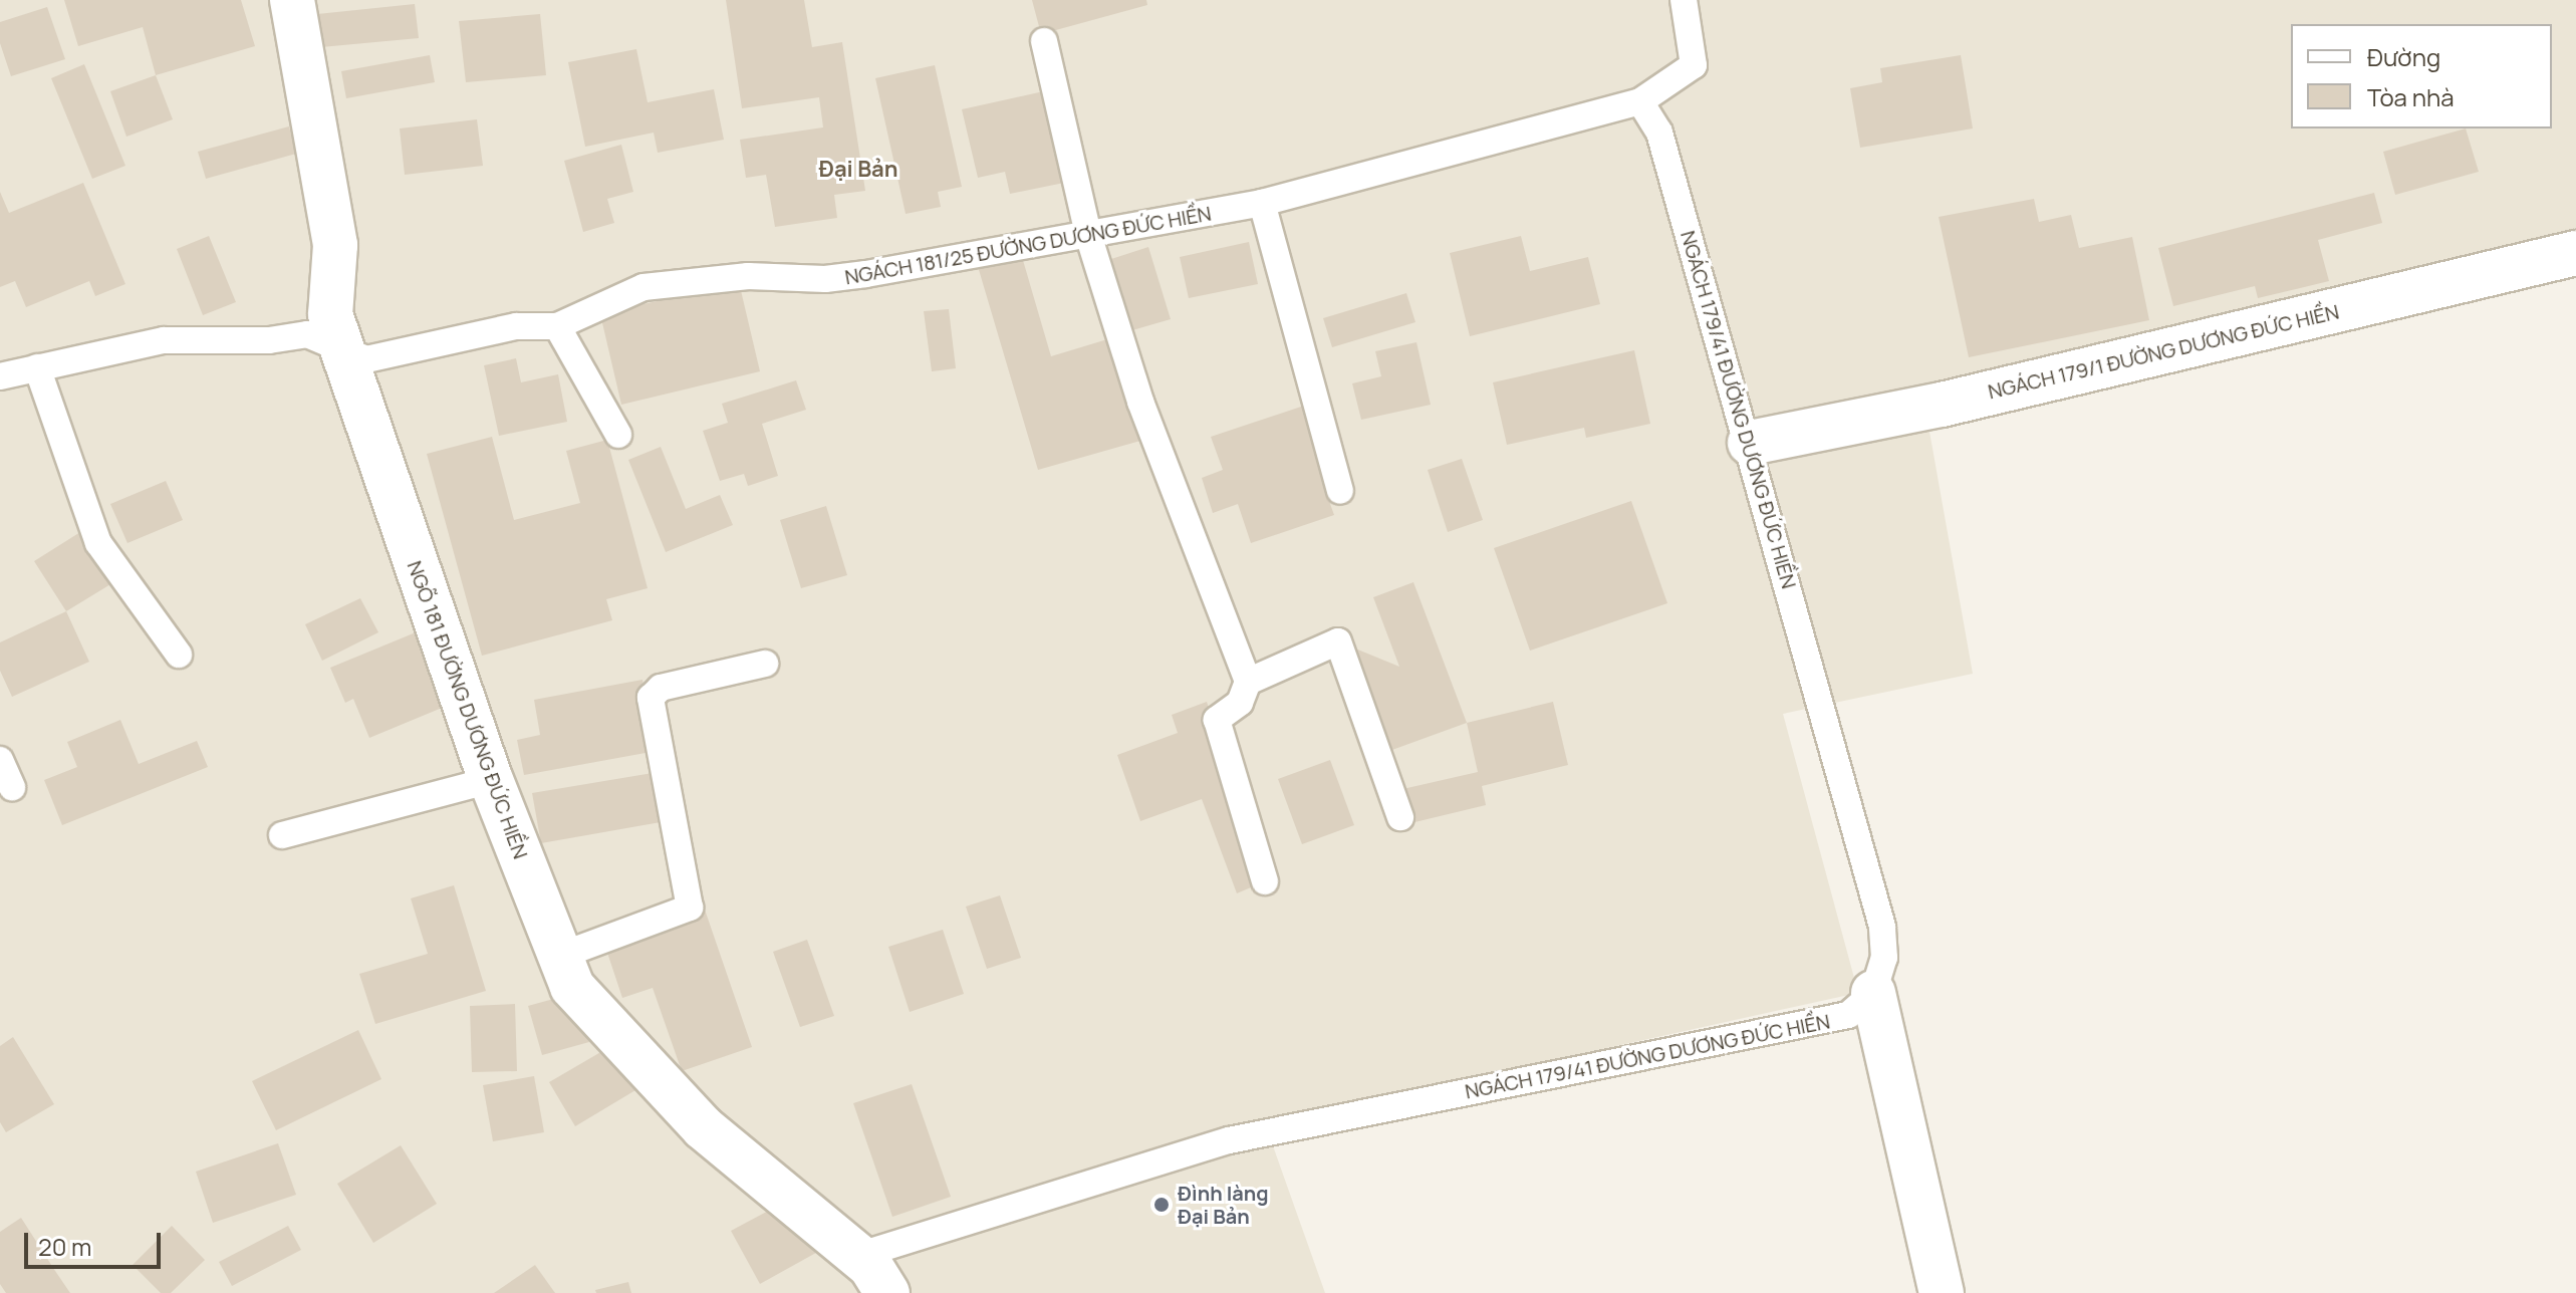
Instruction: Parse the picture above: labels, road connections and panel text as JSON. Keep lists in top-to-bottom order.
{
  "streets": {
    "street": ["NGÁCH 179/1 ĐƯỜNG DƯƠNG ĐỨC HIỀN", "NGÕ 181 ĐƯỜNG DƯƠNG ĐỨC HIỀN"],
    "lane": ["NGÁCH 181/25 ĐƯỜNG DƯƠNG ĐỨC HIỀN", "NGÁCH 179/41 ĐƯỜNG DƯƠNG ĐỨC HIỀN"]
  },
  "crossings": [
    ["NGÁCH 181/25 ĐƯỜNG DƯƠNG ĐỨC HIỀN", "NGÁCH 179/41 ĐƯỜNG DƯƠNG ĐỨC HIỀN"],
    ["NGÁCH 181/25 ĐƯỜNG DƯƠNG ĐỨC HIỀN", "NGÕ 181 ĐƯỜNG DƯƠNG ĐỨC HIỀN"],
    ["NGÁCH 179/1 ĐƯỜNG DƯƠNG ĐỨC HIỀN", "NGÁCH 179/41 ĐƯỜNG DƯƠNG ĐỨC HIỀN"],
    ["NGÁCH 179/41 ĐƯỜNG DƯƠNG ĐỨC HIỀN", "NGÕ 181 ĐƯỜNG DƯƠNG ĐỨC HIỀN"]
  ],
  "districts": ["Đại Bản"],
  "places": ["Đình làng Đại Bản"],
  "legend": ["Đường", "Tòa nhà"],
  "scale_bar": "20 m"
}
